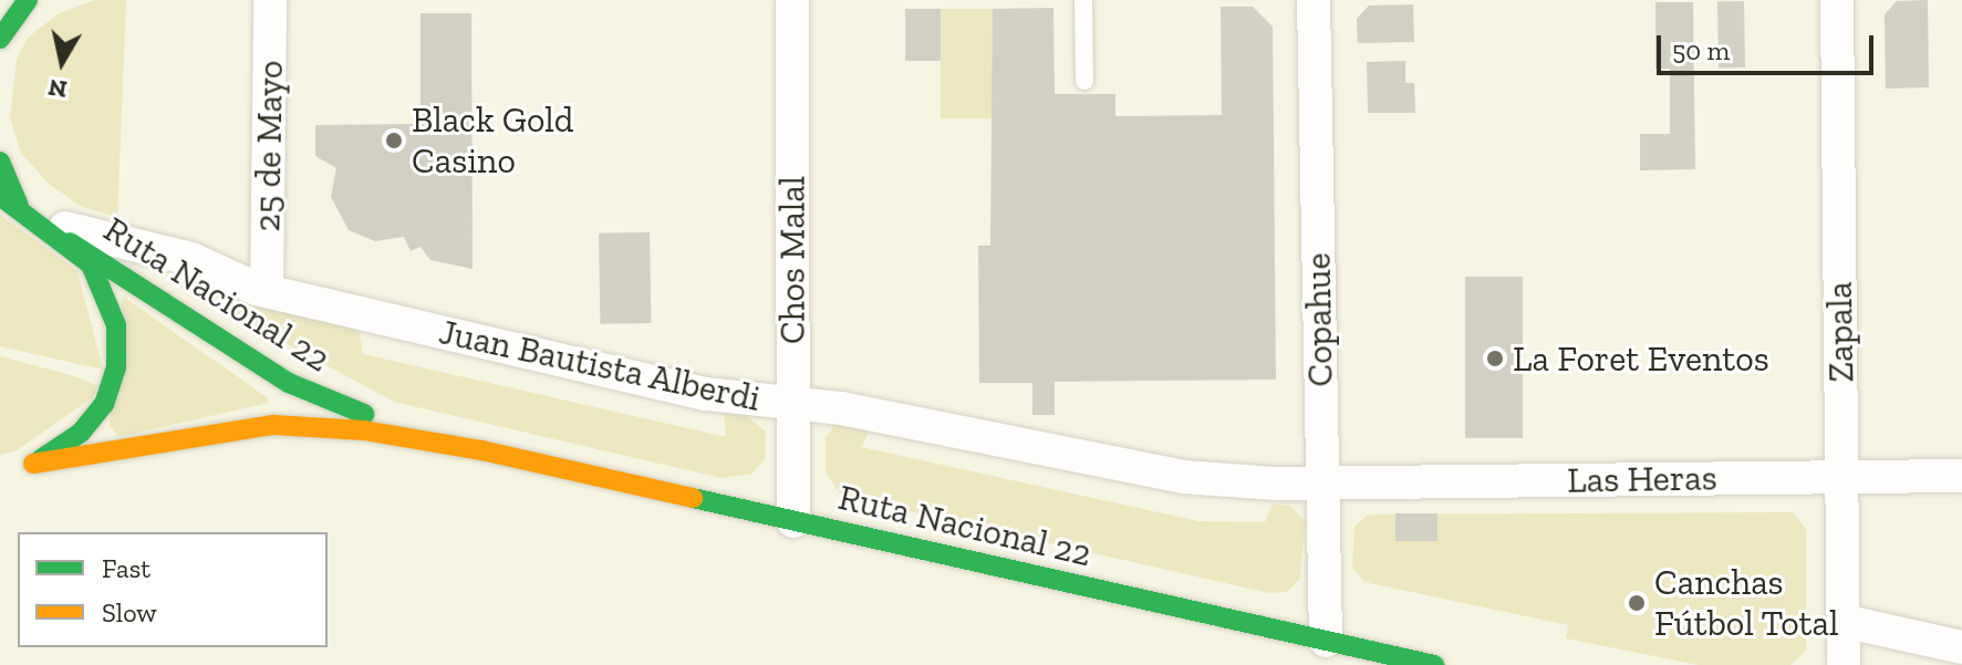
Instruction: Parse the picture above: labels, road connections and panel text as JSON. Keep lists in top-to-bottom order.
{
  "streets": {
    "main road": ["Ruta Nacional 22"],
    "street": [
      "25 de Mayo",
      "Chos Malal",
      "Copahue",
      "Zapala",
      "Juan Bautista Alberdi",
      "Las Heras"
    ]
  },
  "crossings": [
    ["25 de Mayo", "Juan Bautista Alberdi"],
    ["Chos Malal", "Ruta Nacional 22"],
    ["Chos Malal", "Juan Bautista Alberdi"],
    ["Ruta Nacional 22", "Copahue"],
    ["Ruta Nacional 22", "Juan Bautista Alberdi"],
    ["Copahue", "Juan Bautista Alberdi"],
    ["Copahue", "Las Heras"],
    ["Zapala", "Las Heras"],
    ["Juan Bautista Alberdi", "Las Heras"]
  ],
  "places": ["Black Gold Casino", "La Foret Eventos", "Canchas Fútbol Total"],
  "legend": ["Fast", "Slow"],
  "scale_bar": "50 m",
  "north": "bottom"
}
